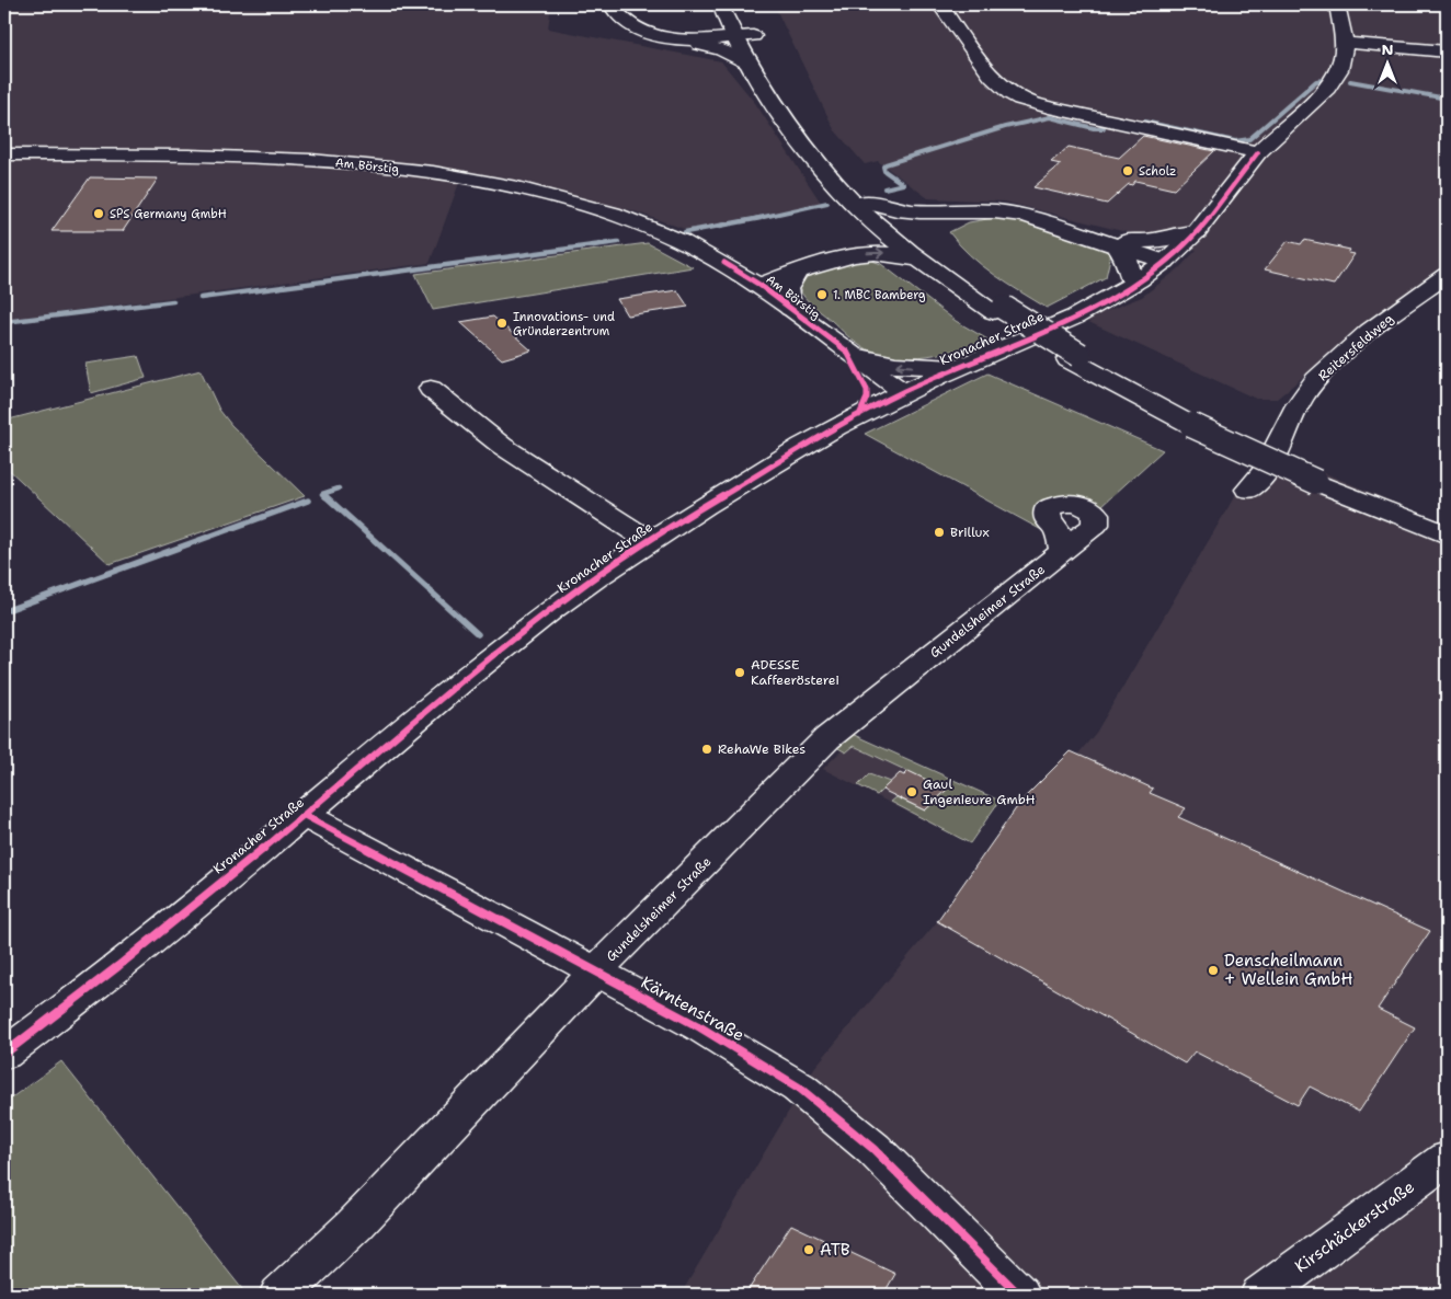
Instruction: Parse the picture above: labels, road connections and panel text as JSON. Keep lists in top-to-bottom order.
{
  "streets": {
    "main road": [
      "Am Börstig",
      "Kronacher Straße",
      "Reitersfeldweg",
      "Gundelsheimer Straße",
      "Kärntenstraße",
      "Kirschäckerstraße"
    ]
  },
  "crossings": [
    ["Am Börstig", "Kronacher Straße"],
    ["Kronacher Straße", "Kärntenstraße"],
    ["Gundelsheimer Straße", "Kärntenstraße"]
  ],
  "places": [
    "Scholz",
    "SPS Germany GmbH",
    "1. MBC Bamberg",
    "Innovations- und Gründerzentrum",
    "Brillux",
    "ADESSE Kaffeerösterei",
    "RehaWe Bikes",
    "Gaul Ingenieure GmbH",
    "Denscheilmann + Wellein GmbH",
    "ATB"
  ],
  "north": "top"
}
